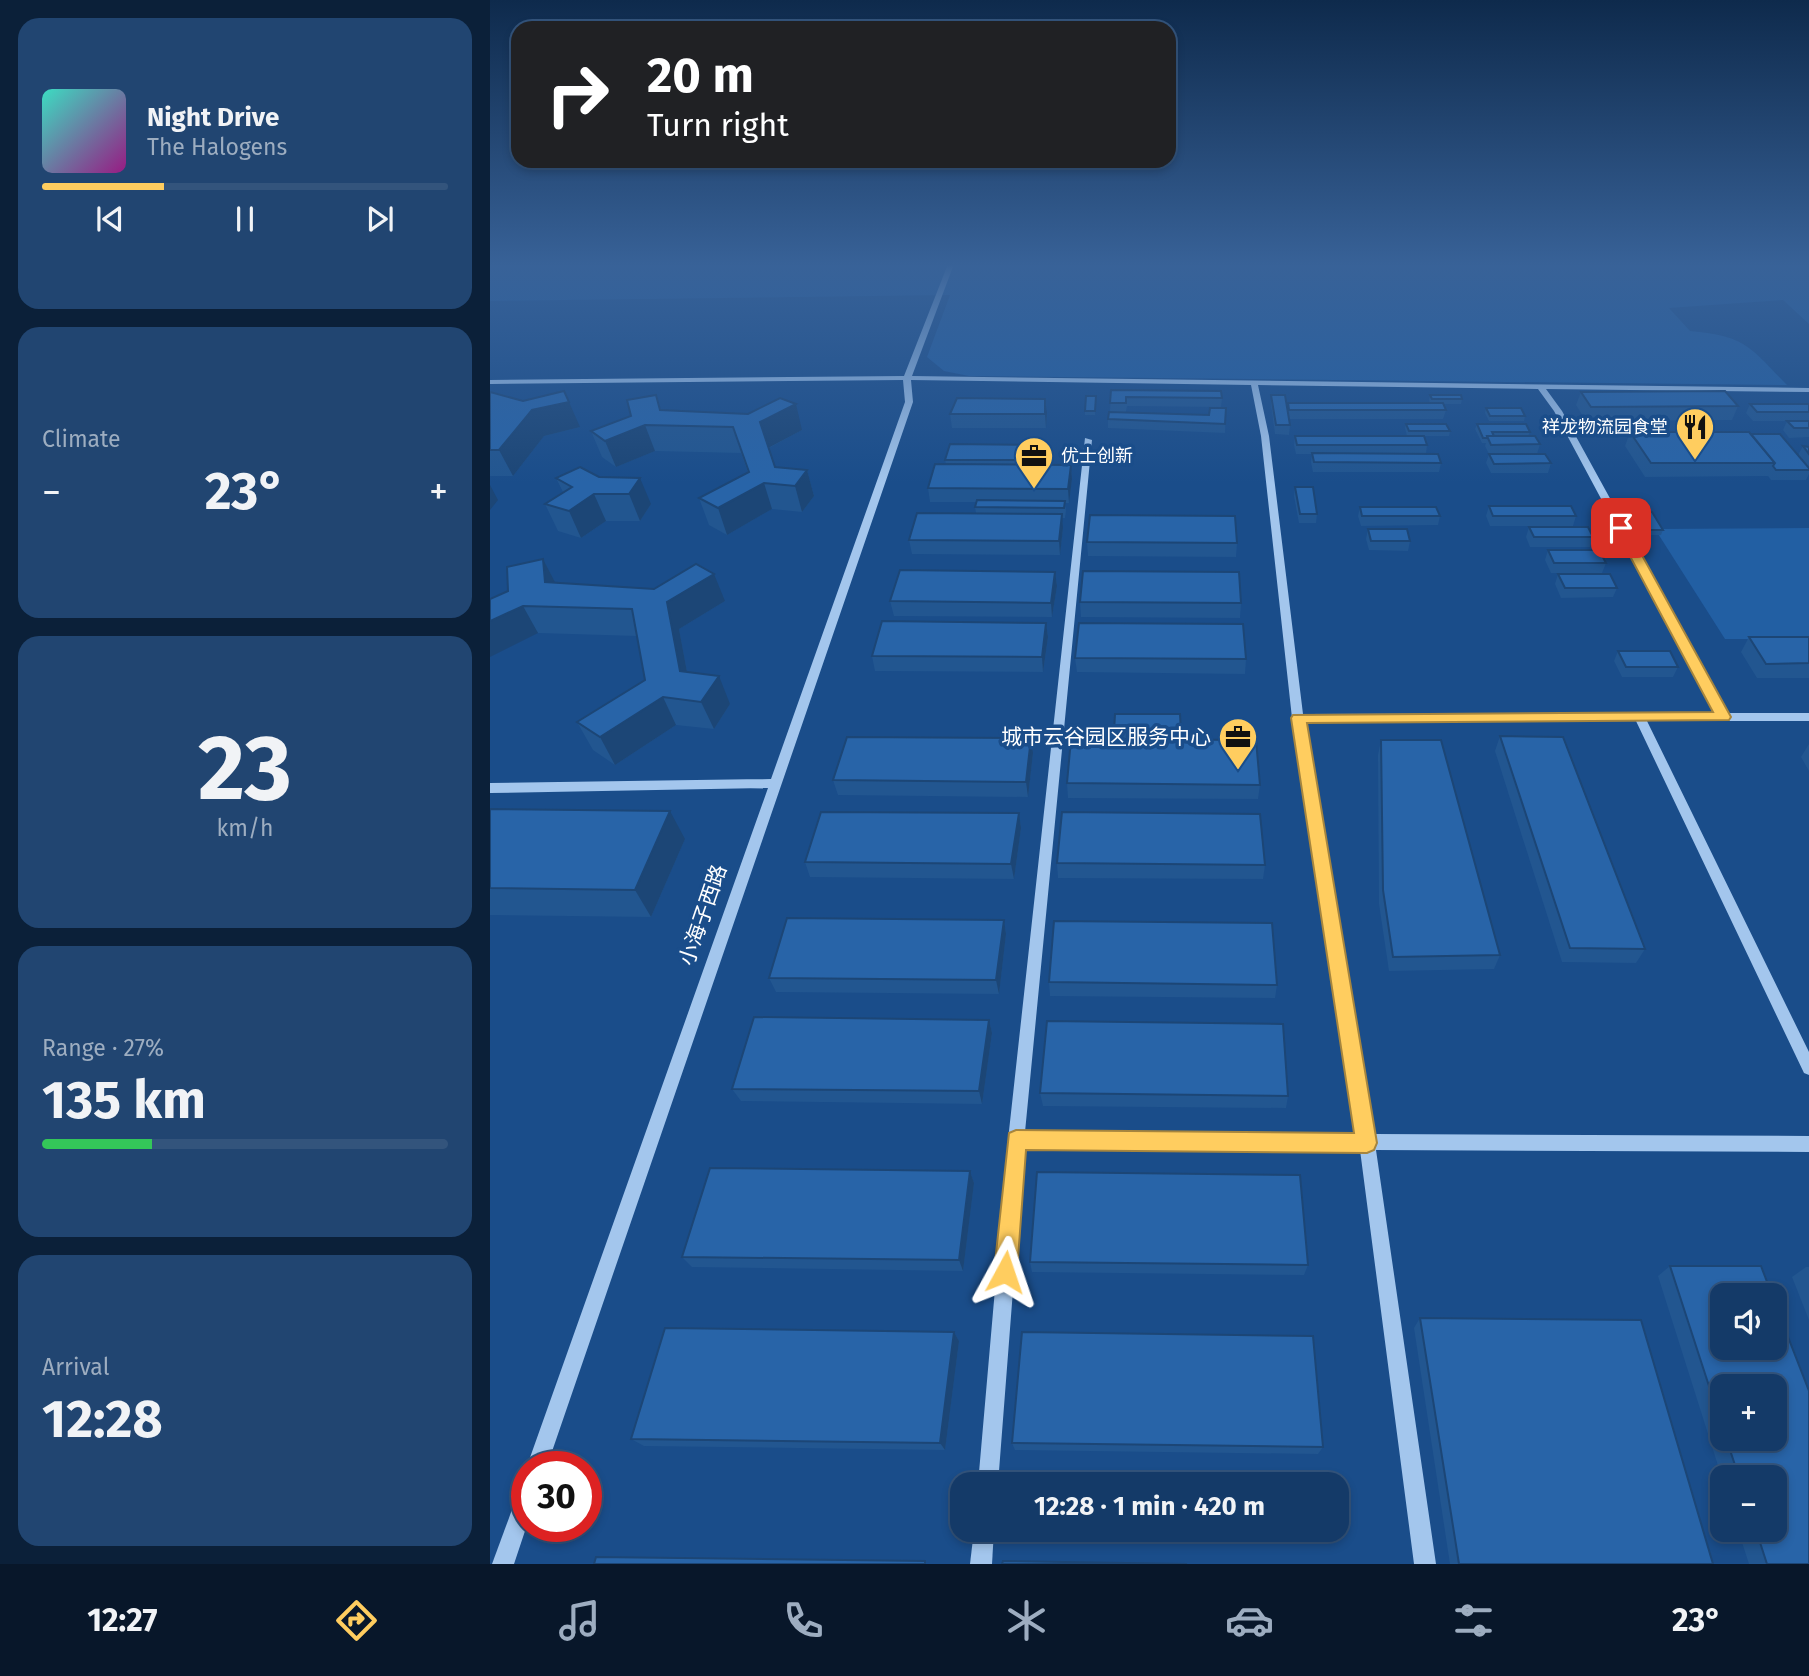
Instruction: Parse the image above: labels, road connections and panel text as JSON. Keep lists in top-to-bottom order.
{
  "streets": {
    "street": ["小海子西路"]
  },
  "places": {
    "restaurant": ["祥龙物流园食堂"],
    "office": ["优士创新", "城市云谷园区服务中心"]
  },
  "page": {
    "turn": ["20 m", "Turn right"],
    "song": ["Night Drive", "The Halogens"],
    "tile": [
      "Climate",
      ["23", "km/h"],
      ["Range · 27%", "135 km"],
      ["Arrival", "12:28"]
    ],
    "heat": ["−", "23°", "+"],
    "map_buttons": ["+", "−"],
    "limit": "30",
    "trip": "12:28 · 1 min · 420 m",
    "tabs": ["12:27", "23°"]
  }
}
